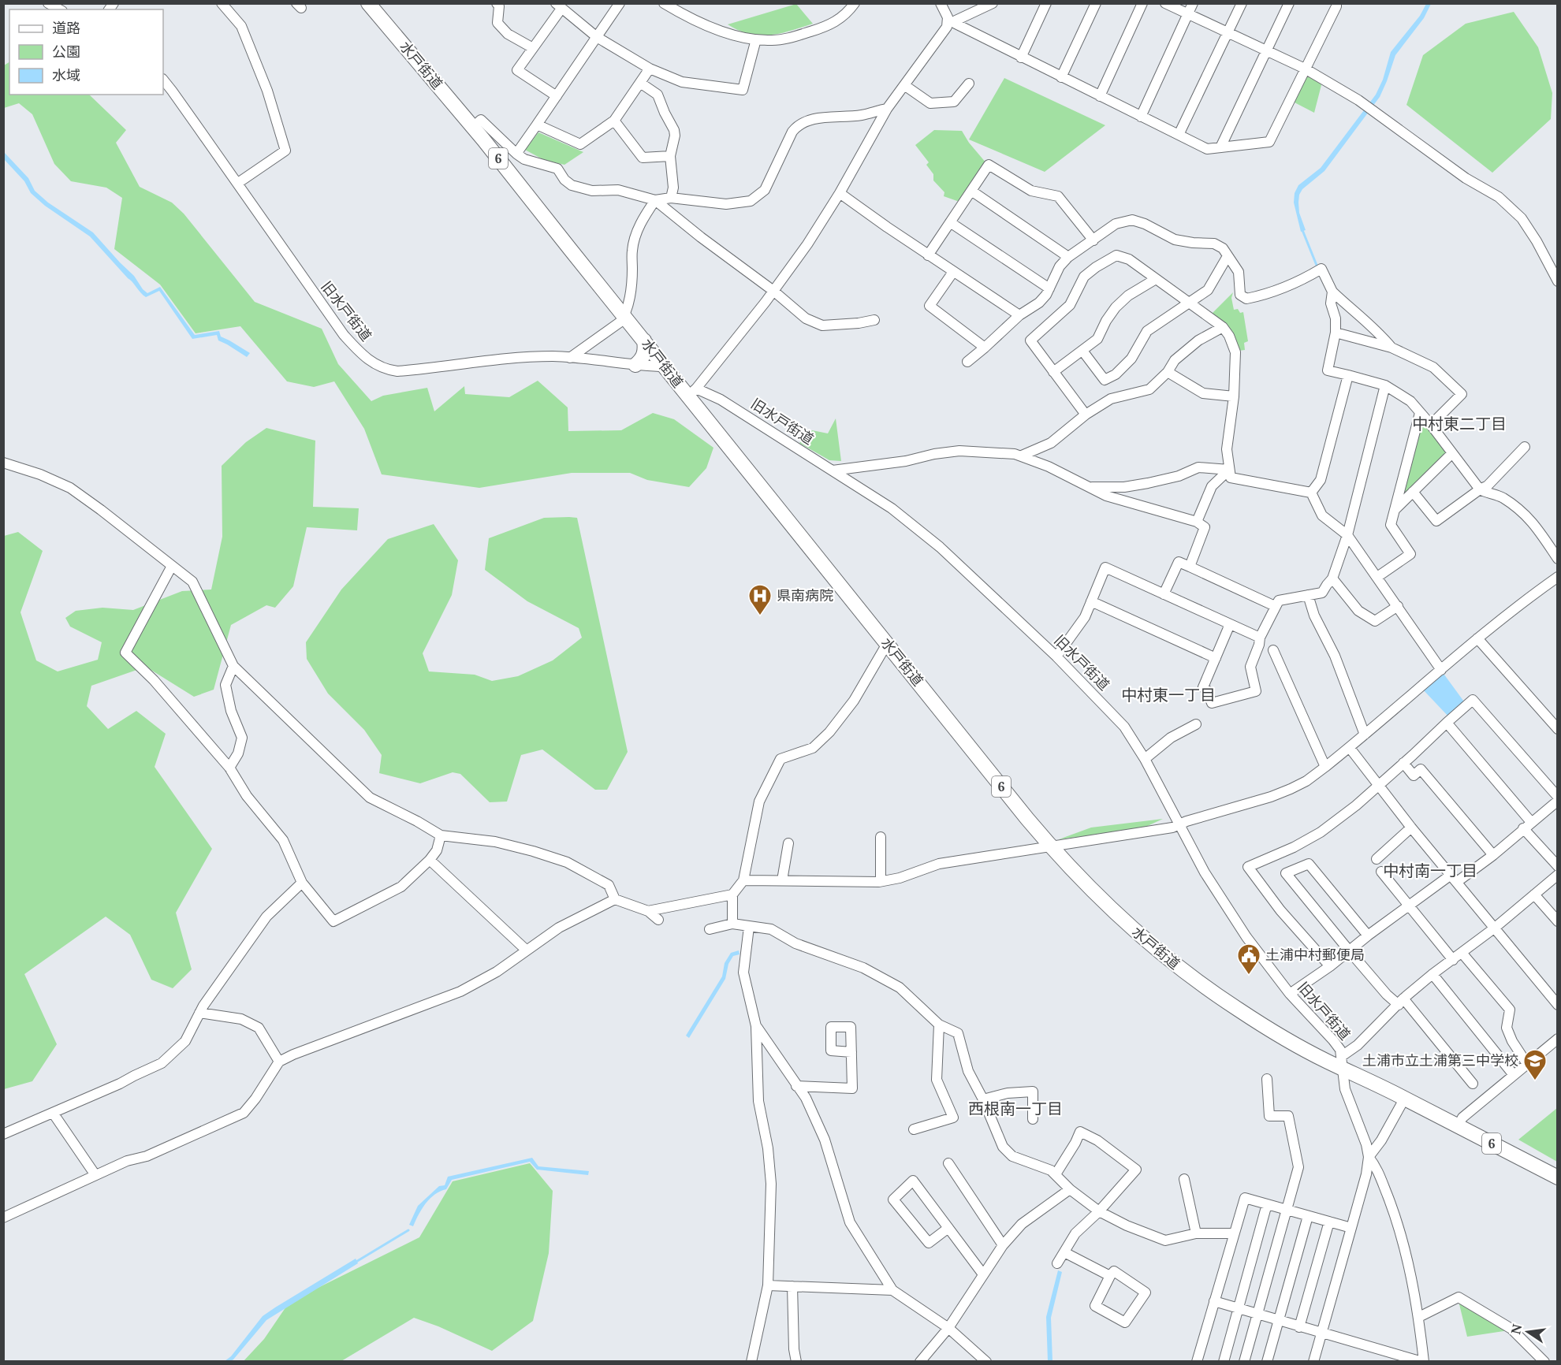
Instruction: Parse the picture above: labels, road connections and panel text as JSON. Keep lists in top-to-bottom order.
{
  "streets": {
    "highway": ["水戸街道", "6"],
    "street": ["旧水戸街道"]
  },
  "crossings": [
    ["水戸街道", "旧水戸街道"]
  ],
  "districts": [
    "中村東二丁目",
    "中村東一丁目",
    "中村南一丁目",
    "西根南一丁目"
  ],
  "places": {
    "hospital": ["県南病院"],
    "public building": ["土浦中村郵便局"],
    "school or university": ["土浦市立土浦第三中学校"]
  },
  "legend": ["道路", "公園", "水域"],
  "north": "left"
}
